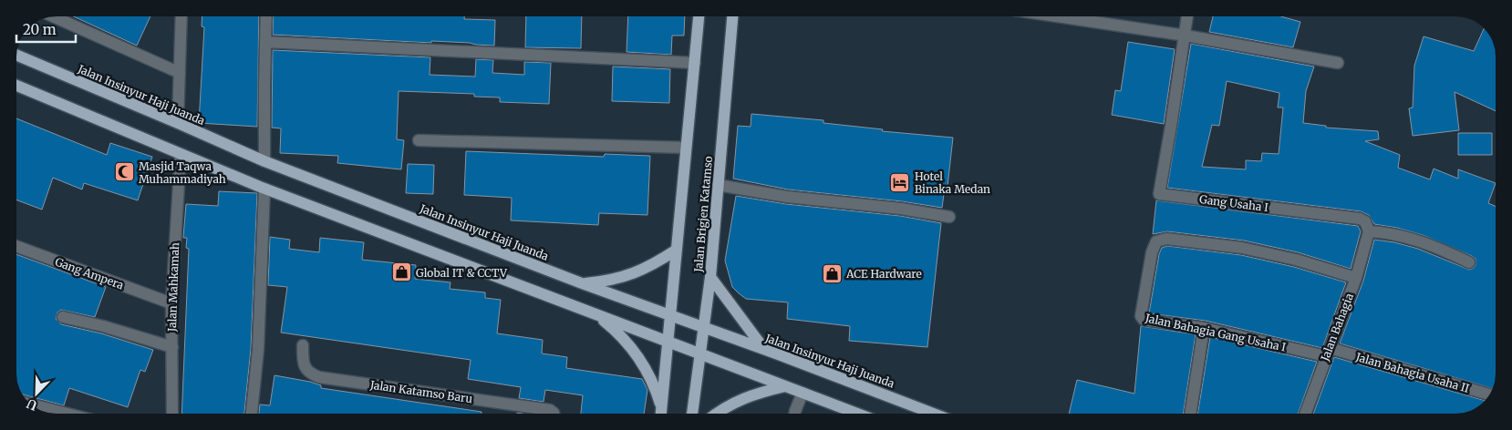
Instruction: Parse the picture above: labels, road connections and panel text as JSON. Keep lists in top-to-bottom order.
{
  "streets": {
    "main road": ["Jalan Insinyur Haji Juanda", "Jalan Brigjen Katamso"],
    "street": [
      "Gang Usaha I",
      "Gang Ampera",
      "Jalan Mahkamah",
      "Jalan Bahagia",
      "Jalan Bahagia Gang Usaha I",
      "Jalan Bahagia Usaha II",
      "Jalan Katamso Baru"
    ]
  },
  "crossings": [
    ["Jalan Insinyur Haji Juanda", "Jalan Brigjen Katamso"],
    ["Gang Usaha I", "Jalan Bahagia"],
    ["Gang Ampera", "Jalan Mahkamah"],
    ["Jalan Bahagia", "Jalan Bahagia Gang Usaha I"],
    ["Jalan Bahagia", "Jalan Bahagia Usaha II"],
    ["Jalan Bahagia Gang Usaha I", "Jalan Bahagia Usaha II"]
  ],
  "places": {
    "mosque": ["Masjid Taqwa Muhammadiyah"],
    "hotel": ["Hotel Binaka Medan"],
    "shop": ["Global IT & CCTV", "ACE Hardware"]
  },
  "scale_bar": "20 m",
  "north": "bottom left"
}
